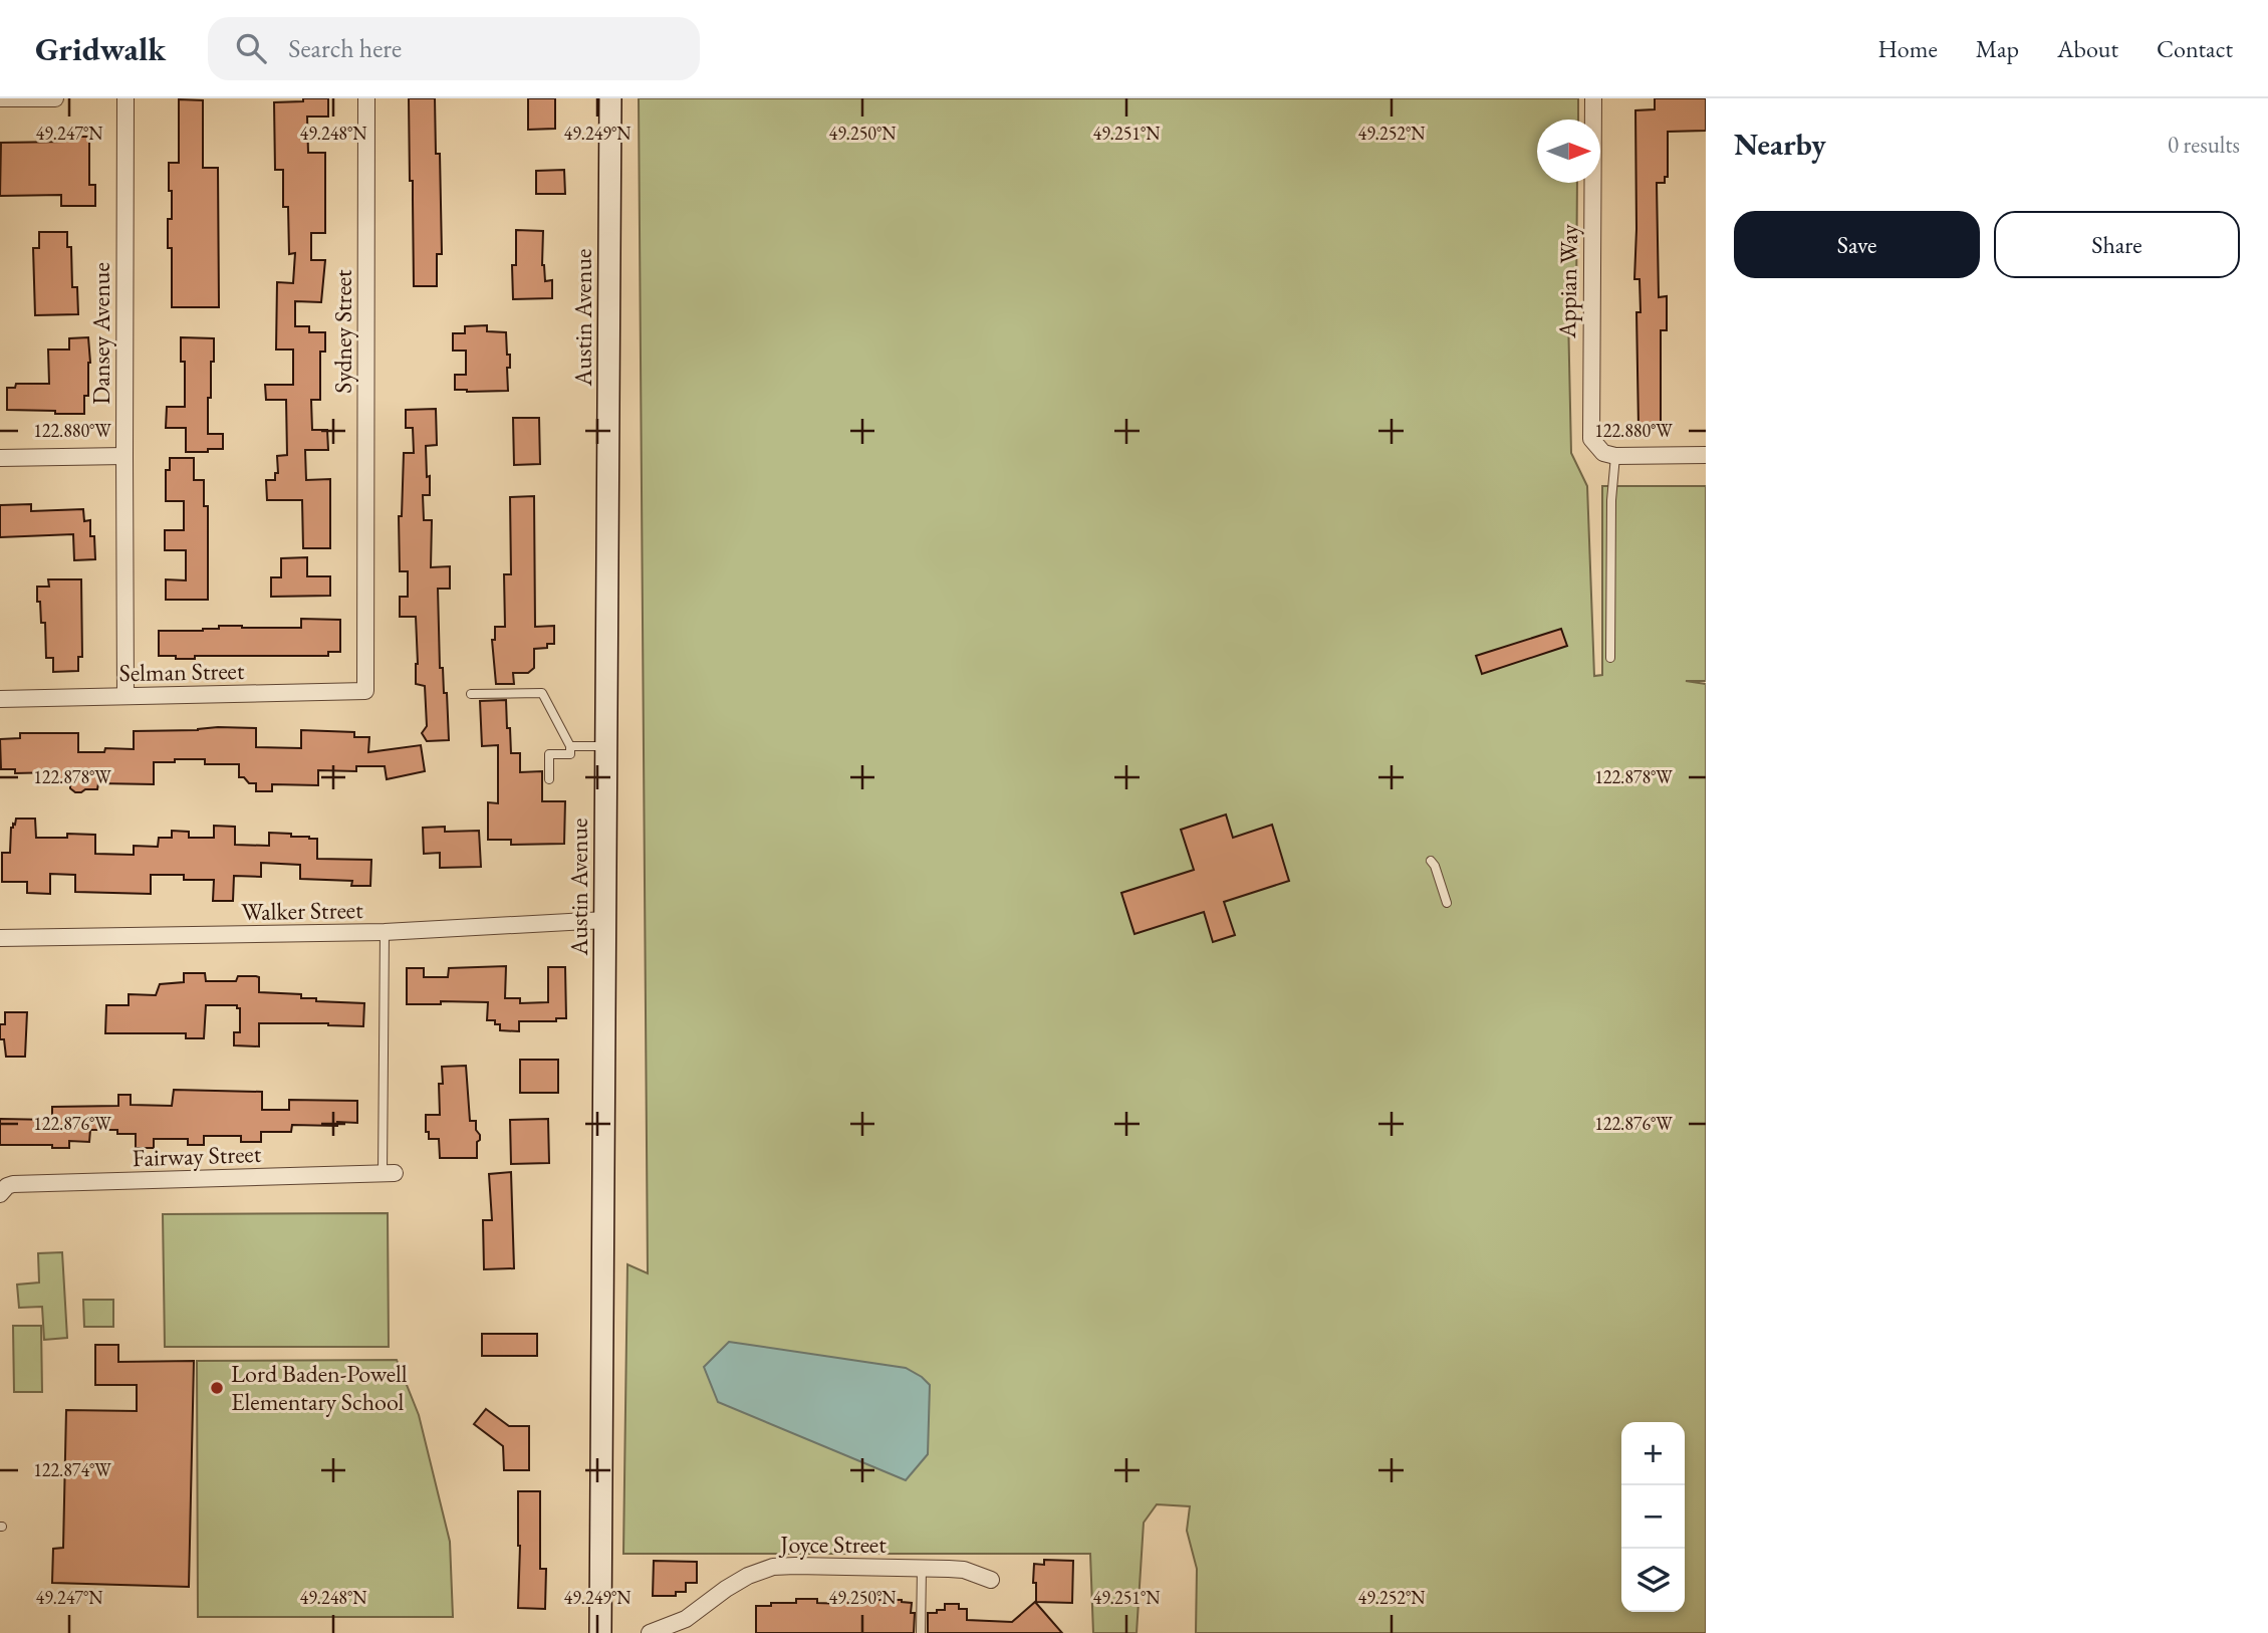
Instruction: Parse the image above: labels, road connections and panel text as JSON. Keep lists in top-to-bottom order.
{
  "streets": {
    "main road": ["Austin Avenue"],
    "street": [
      "Appian Way",
      "Sydney Street",
      "Dansey Avenue",
      "Selman Street",
      "Walker Street",
      "Fairway Street",
      "Joyce Street"
    ]
  },
  "crossings": [
    ["Austin Avenue", "Walker Street"],
    ["Sydney Street", "Selman Street"],
    ["Dansey Avenue", "Selman Street"]
  ],
  "places": ["Lord Baden-Powell Elementary School"],
  "north": "right",
  "page": {
    "header": "Gridwalk",
    "search": "Search here",
    "nav": [
      "Home",
      "Map",
      "About",
      "Contact"
    ],
    "heading": ["Nearby", "0 results"],
    "buttons": ["Save", "Share"],
    "map_buttons": ["+", "−"]
  },
  "coordinates": [
    "49.247°N",
    "49.248°N",
    "49.249°N",
    "49.250°N",
    "49.251°N",
    "49.252°N",
    "122.880°W",
    "122.878°W",
    "122.876°W",
    "122.874°W"
  ]
}
